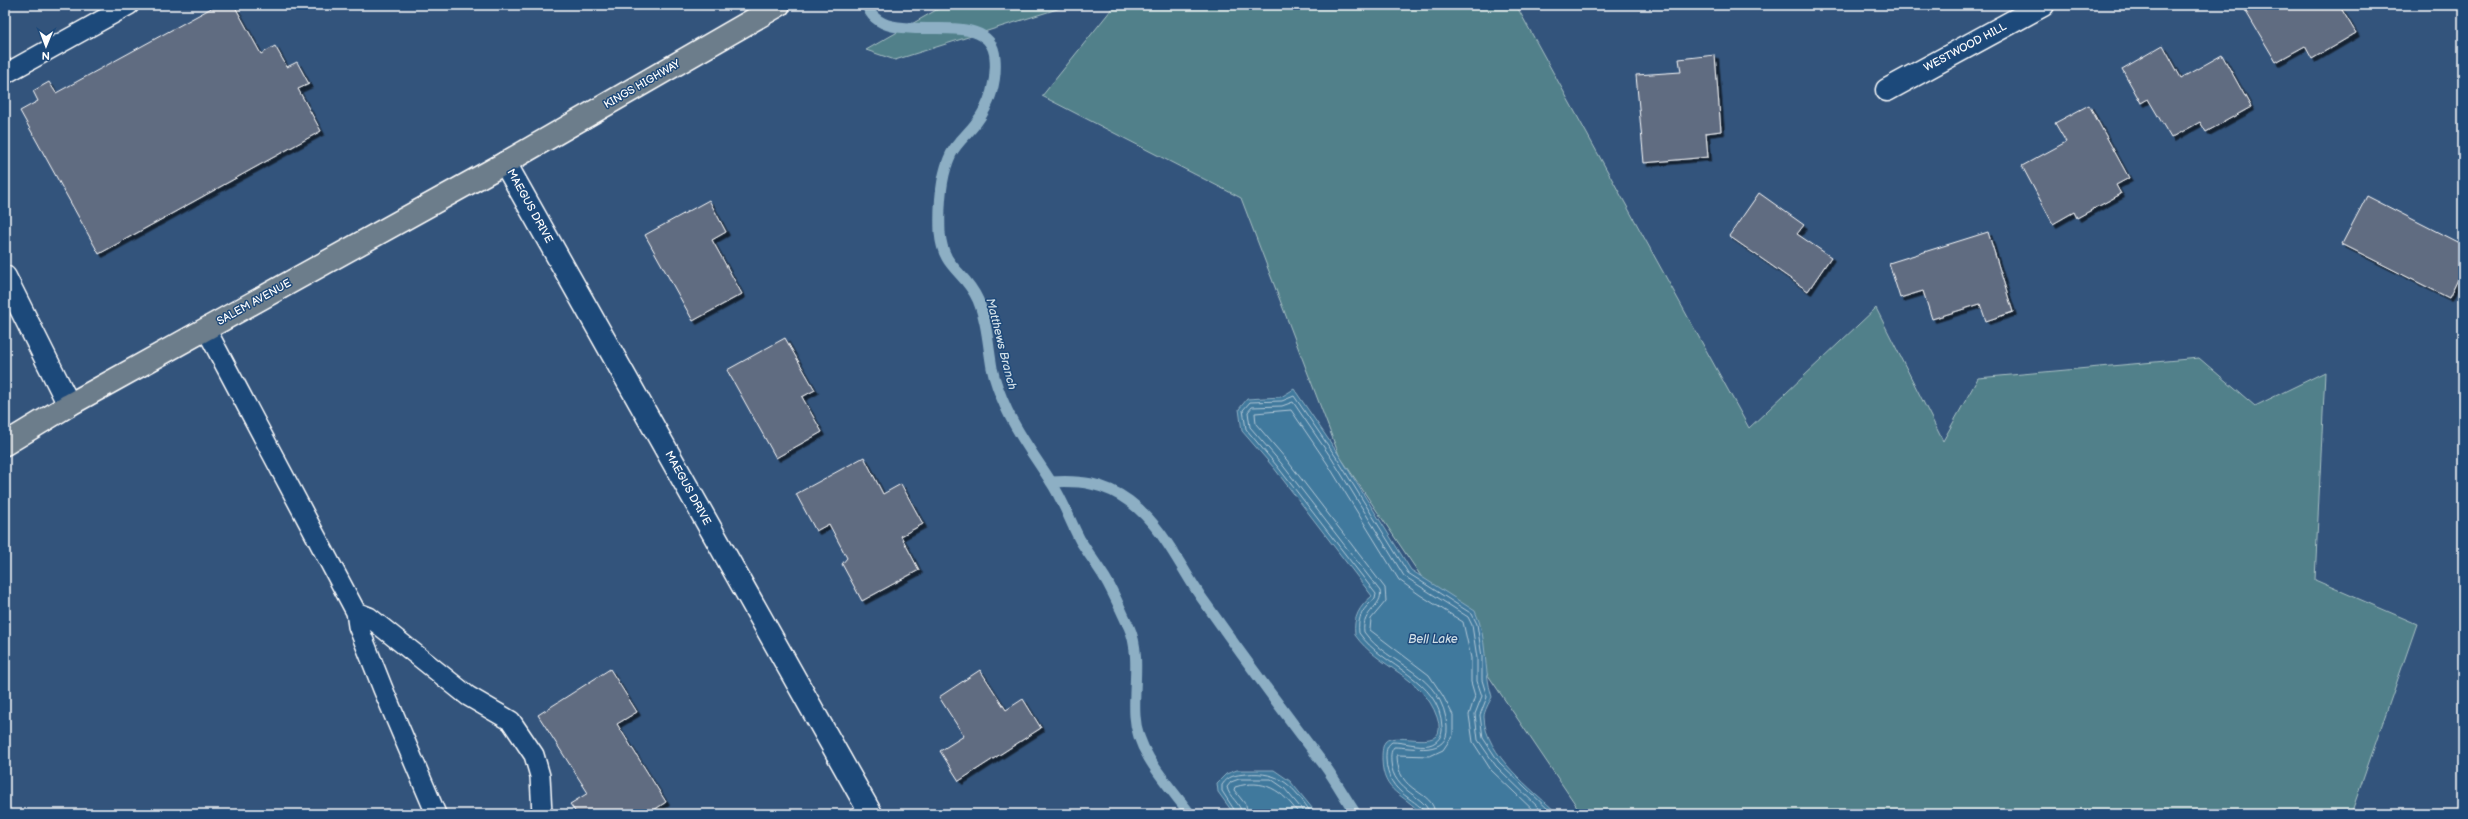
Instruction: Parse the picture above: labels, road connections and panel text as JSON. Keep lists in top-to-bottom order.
{
  "streets": {
    "main road": ["KINGS HIGHWAY", "SALEM AVENUE"],
    "street": ["WESTWOOD HILL", "MAEGUS DRIVE"]
  },
  "crossings": [
    ["KINGS HIGHWAY", "MAEGUS DRIVE"],
    ["KINGS HIGHWAY", "SALEM AVENUE"],
    ["MAEGUS DRIVE", "SALEM AVENUE"]
  ],
  "water": ["Matthews Branch", "Bell Lake"],
  "north": "bottom"
}
